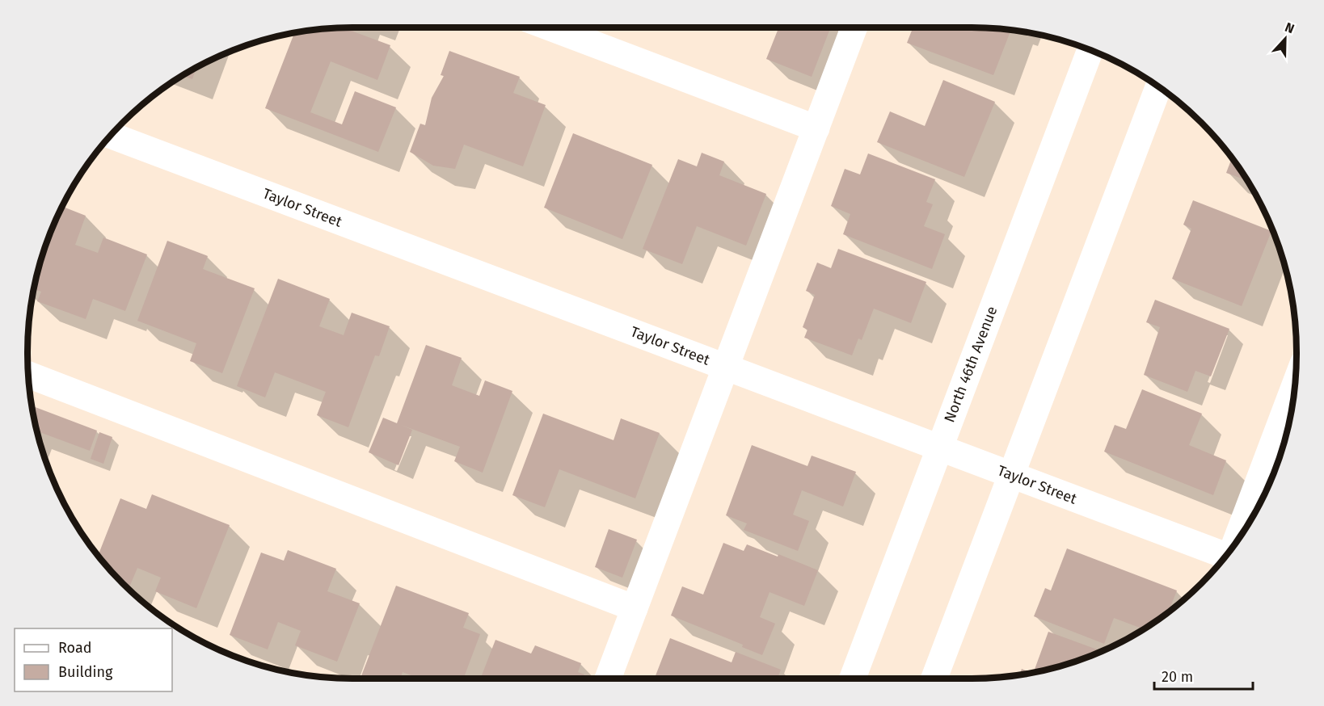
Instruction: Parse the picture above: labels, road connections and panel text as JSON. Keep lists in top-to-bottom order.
{
  "streets": {
    "street": ["Taylor Street", "North 46th Avenue"]
  },
  "crossings": [
    ["Taylor Street", "North 46th Avenue"]
  ],
  "legend": ["Road", "Building"],
  "scale_bar": "20 m",
  "north": "top"
}
